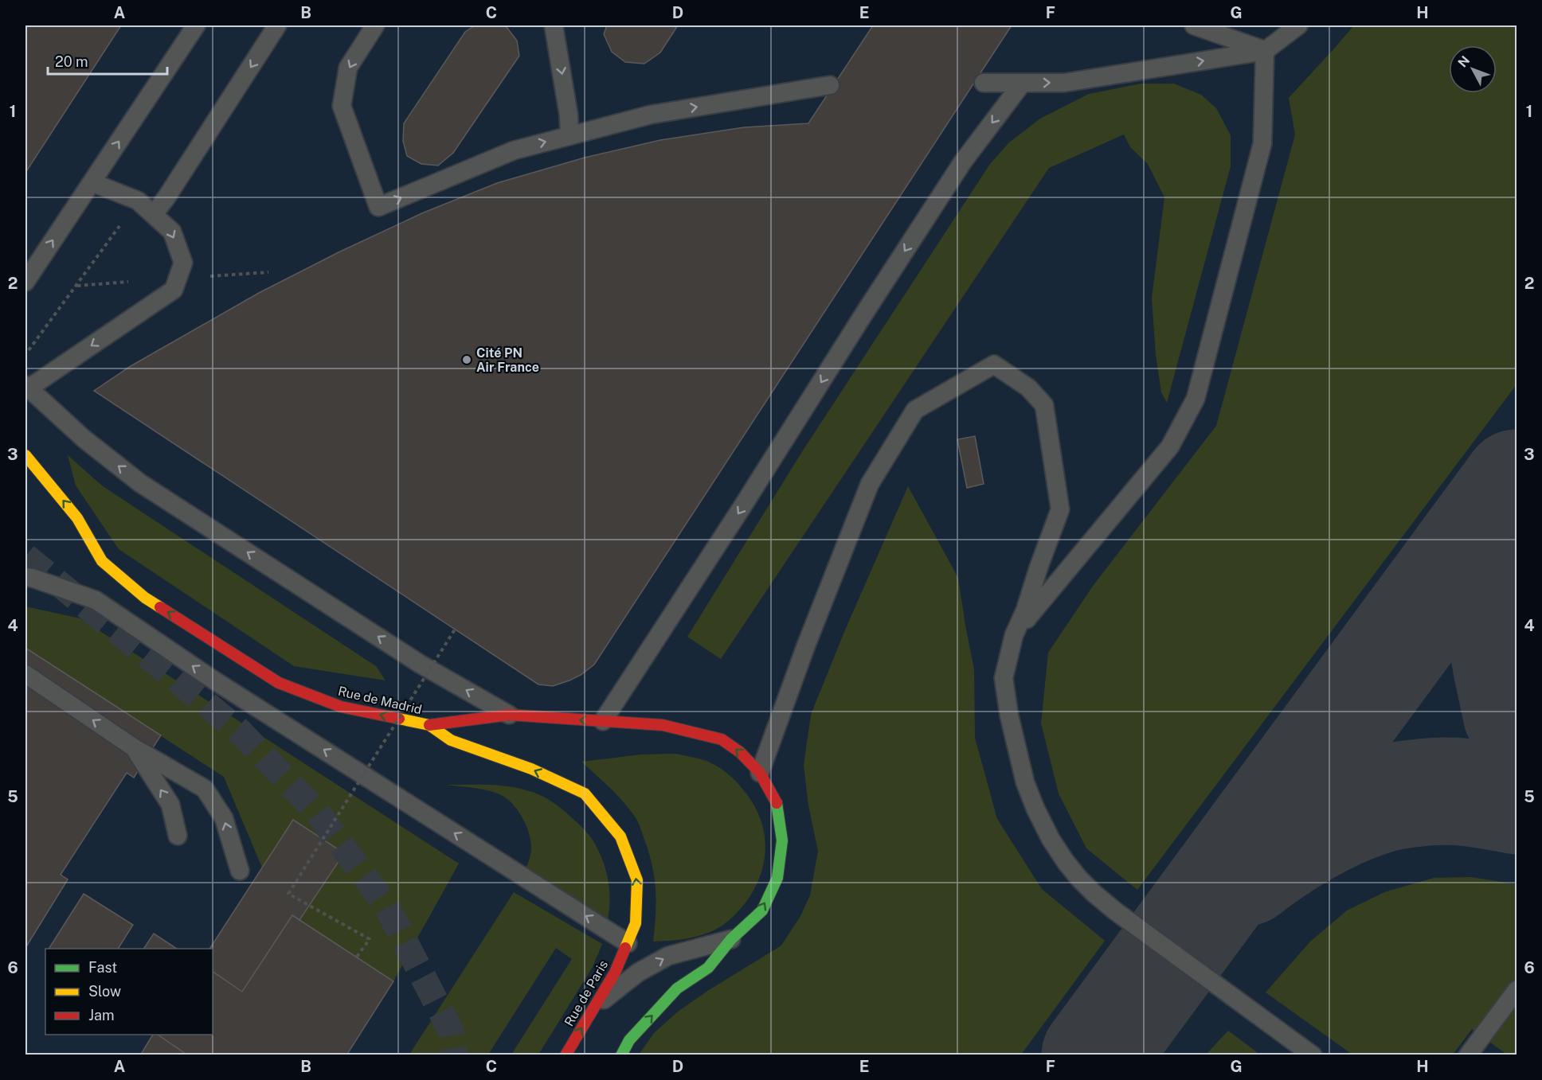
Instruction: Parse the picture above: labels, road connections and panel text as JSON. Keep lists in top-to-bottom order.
{
  "streets": {
    "street": ["Rue de Madrid", "Rue de Paris"]
  },
  "crossings": [
    ["Rue de Madrid", "Rue de Paris"]
  ],
  "one_way": ["Rue de Madrid"],
  "places": ["Cité PN Air France"],
  "legend": ["Fast", "Slow", "Jam"],
  "scale_bar": "20 m",
  "north": "top left",
  "grid": {
    "columns": [
      "A",
      "B",
      "C",
      "D",
      "E",
      "F",
      "G",
      "H"
    ],
    "rows": [
      "1",
      "2",
      "3",
      "4",
      "5",
      "6"
    ]
  }
}
